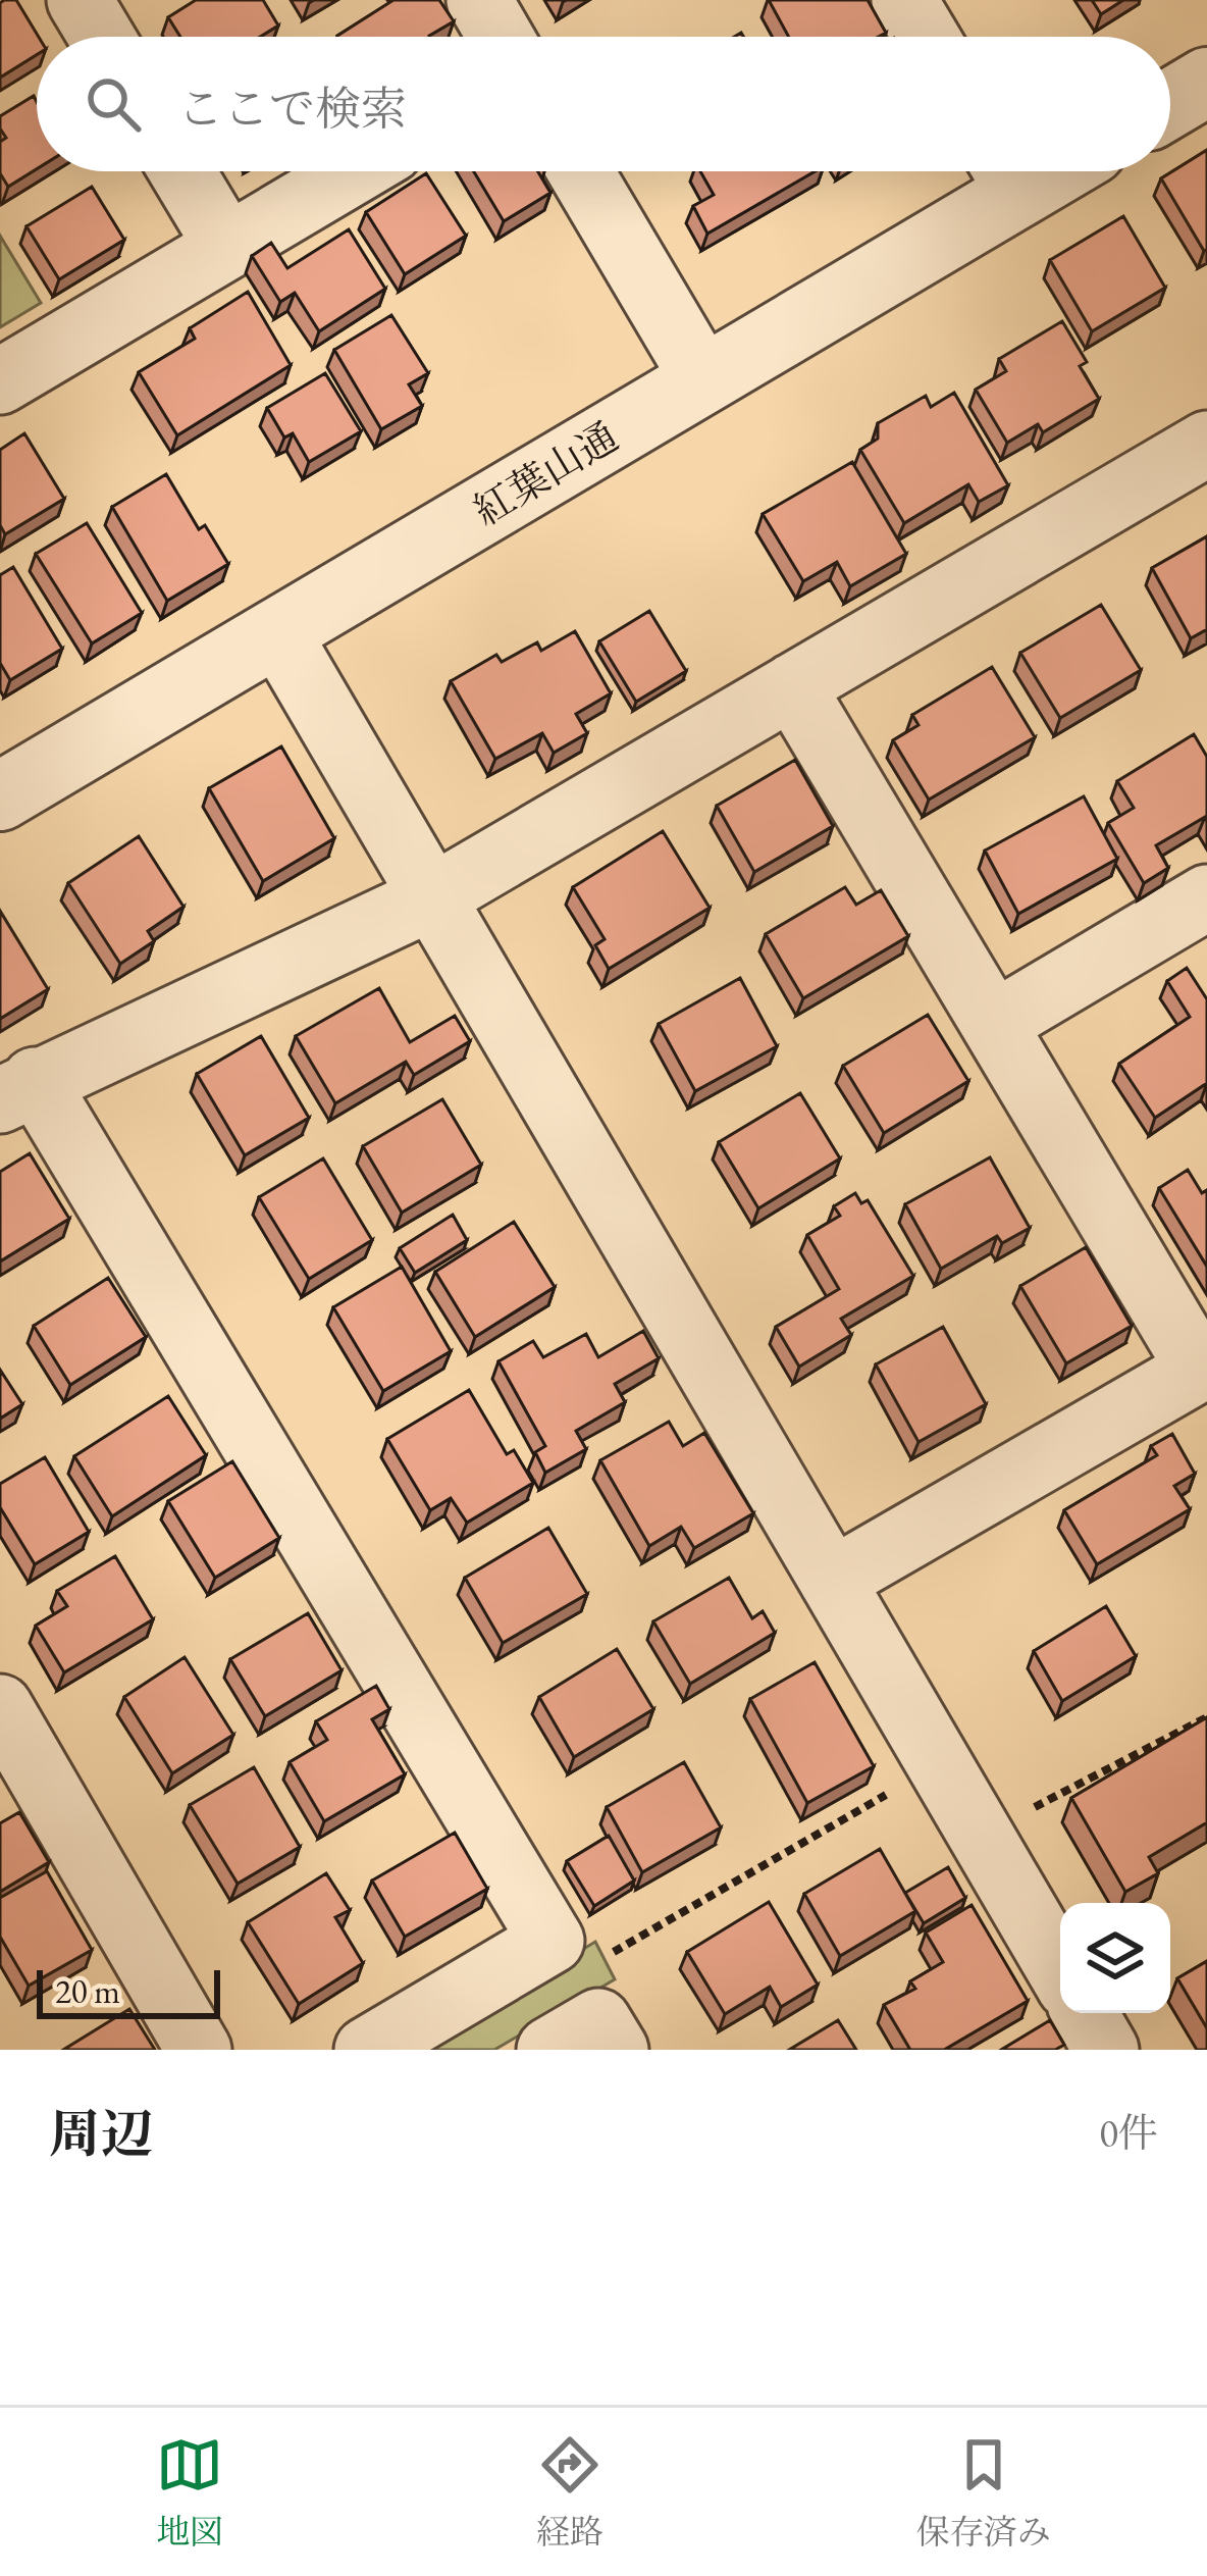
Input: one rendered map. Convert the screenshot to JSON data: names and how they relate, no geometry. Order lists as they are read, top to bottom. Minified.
{"streets":{"street":["紅葉山通"]},"scale_bar":"20 m","page":{"search":"ここで検索","scale":"20 m","heading":["周辺","0件"],"nav":["地図","経路","保存済み"]}}
